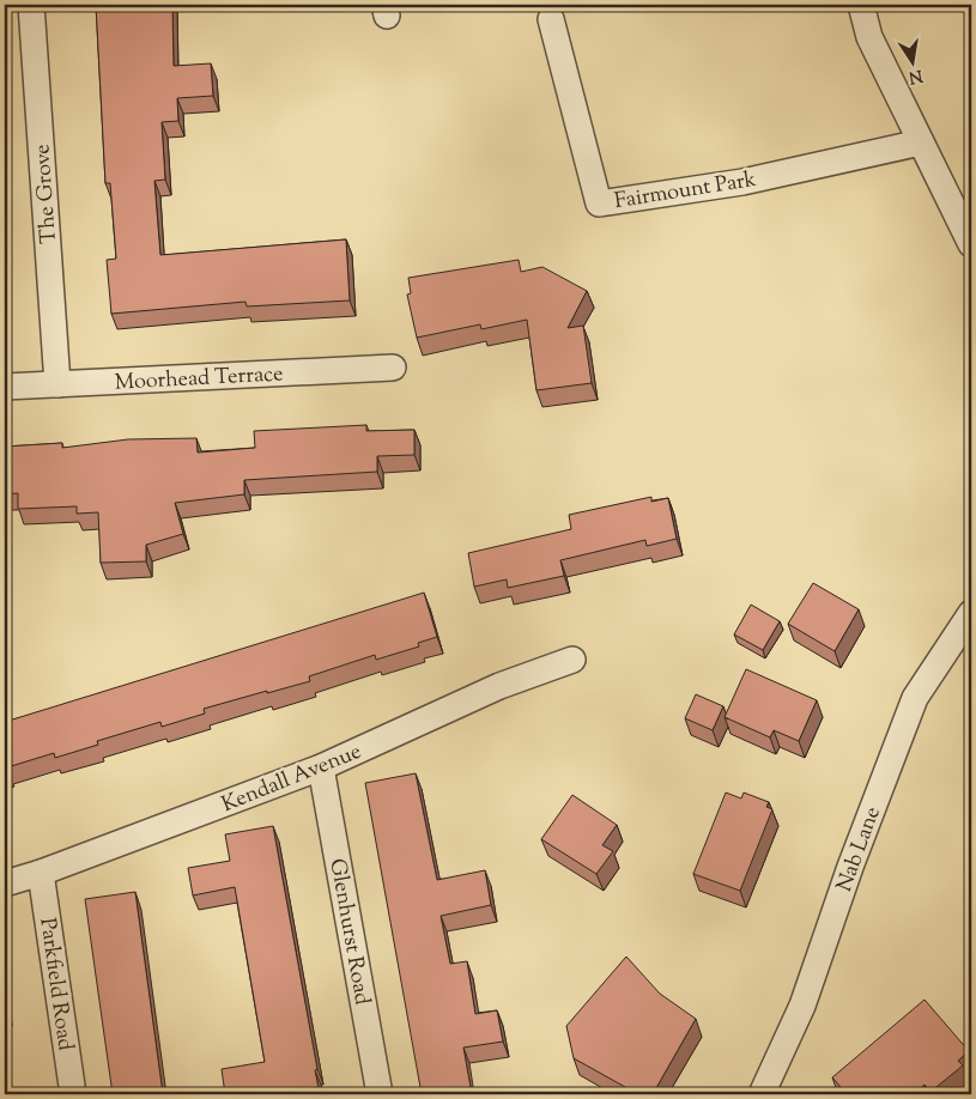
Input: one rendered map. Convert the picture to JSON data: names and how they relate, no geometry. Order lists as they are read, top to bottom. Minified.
{"streets":{"street":["Fairmount Park","The Grove","Moorhead Terrace","Kendall Avenue","Nab Lane","Glenhurst Road","Parkfield Road"]},"crossings":[["The Grove","Moorhead Terrace"],["Kendall Avenue","Glenhurst Road"],["Kendall Avenue","Parkfield Road"]],"north":"bottom"}
